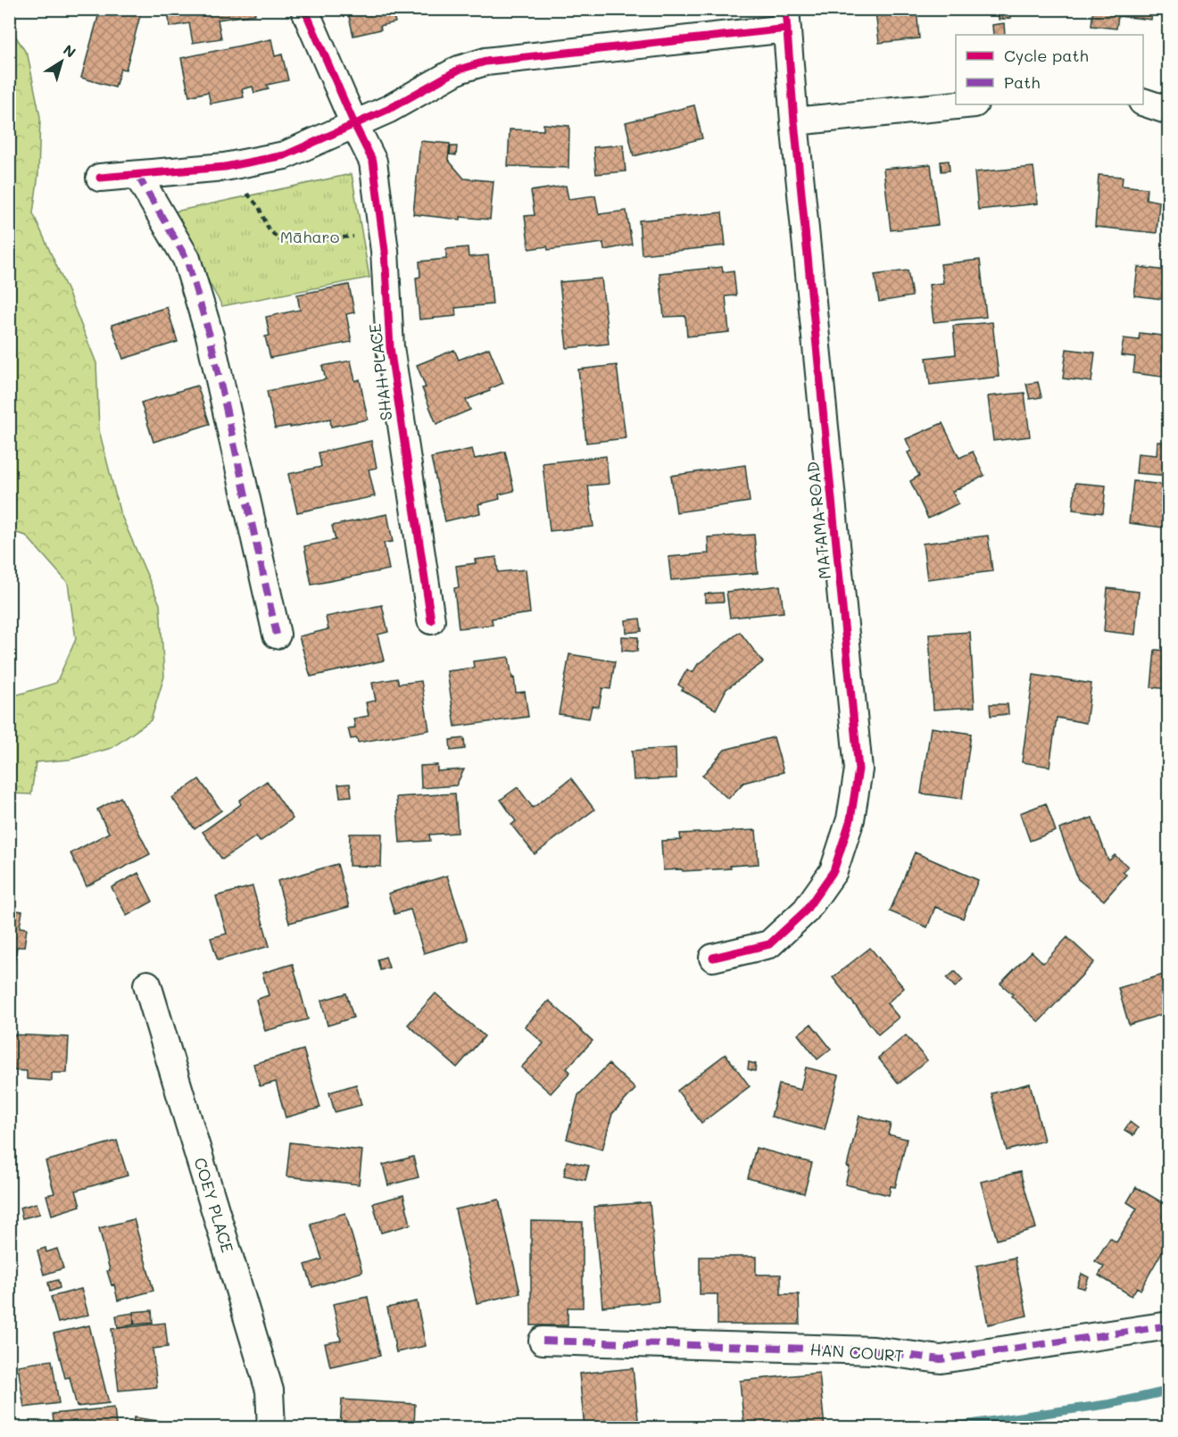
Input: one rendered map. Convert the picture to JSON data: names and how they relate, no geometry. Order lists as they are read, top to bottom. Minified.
{"streets":{"street":["SHAH PLACE","MATAMA ROAD","COEY PLACE","HAN COURT"]},"parks":["Māharo"],"legend":["Cycle path","Path"],"north":"top right"}
